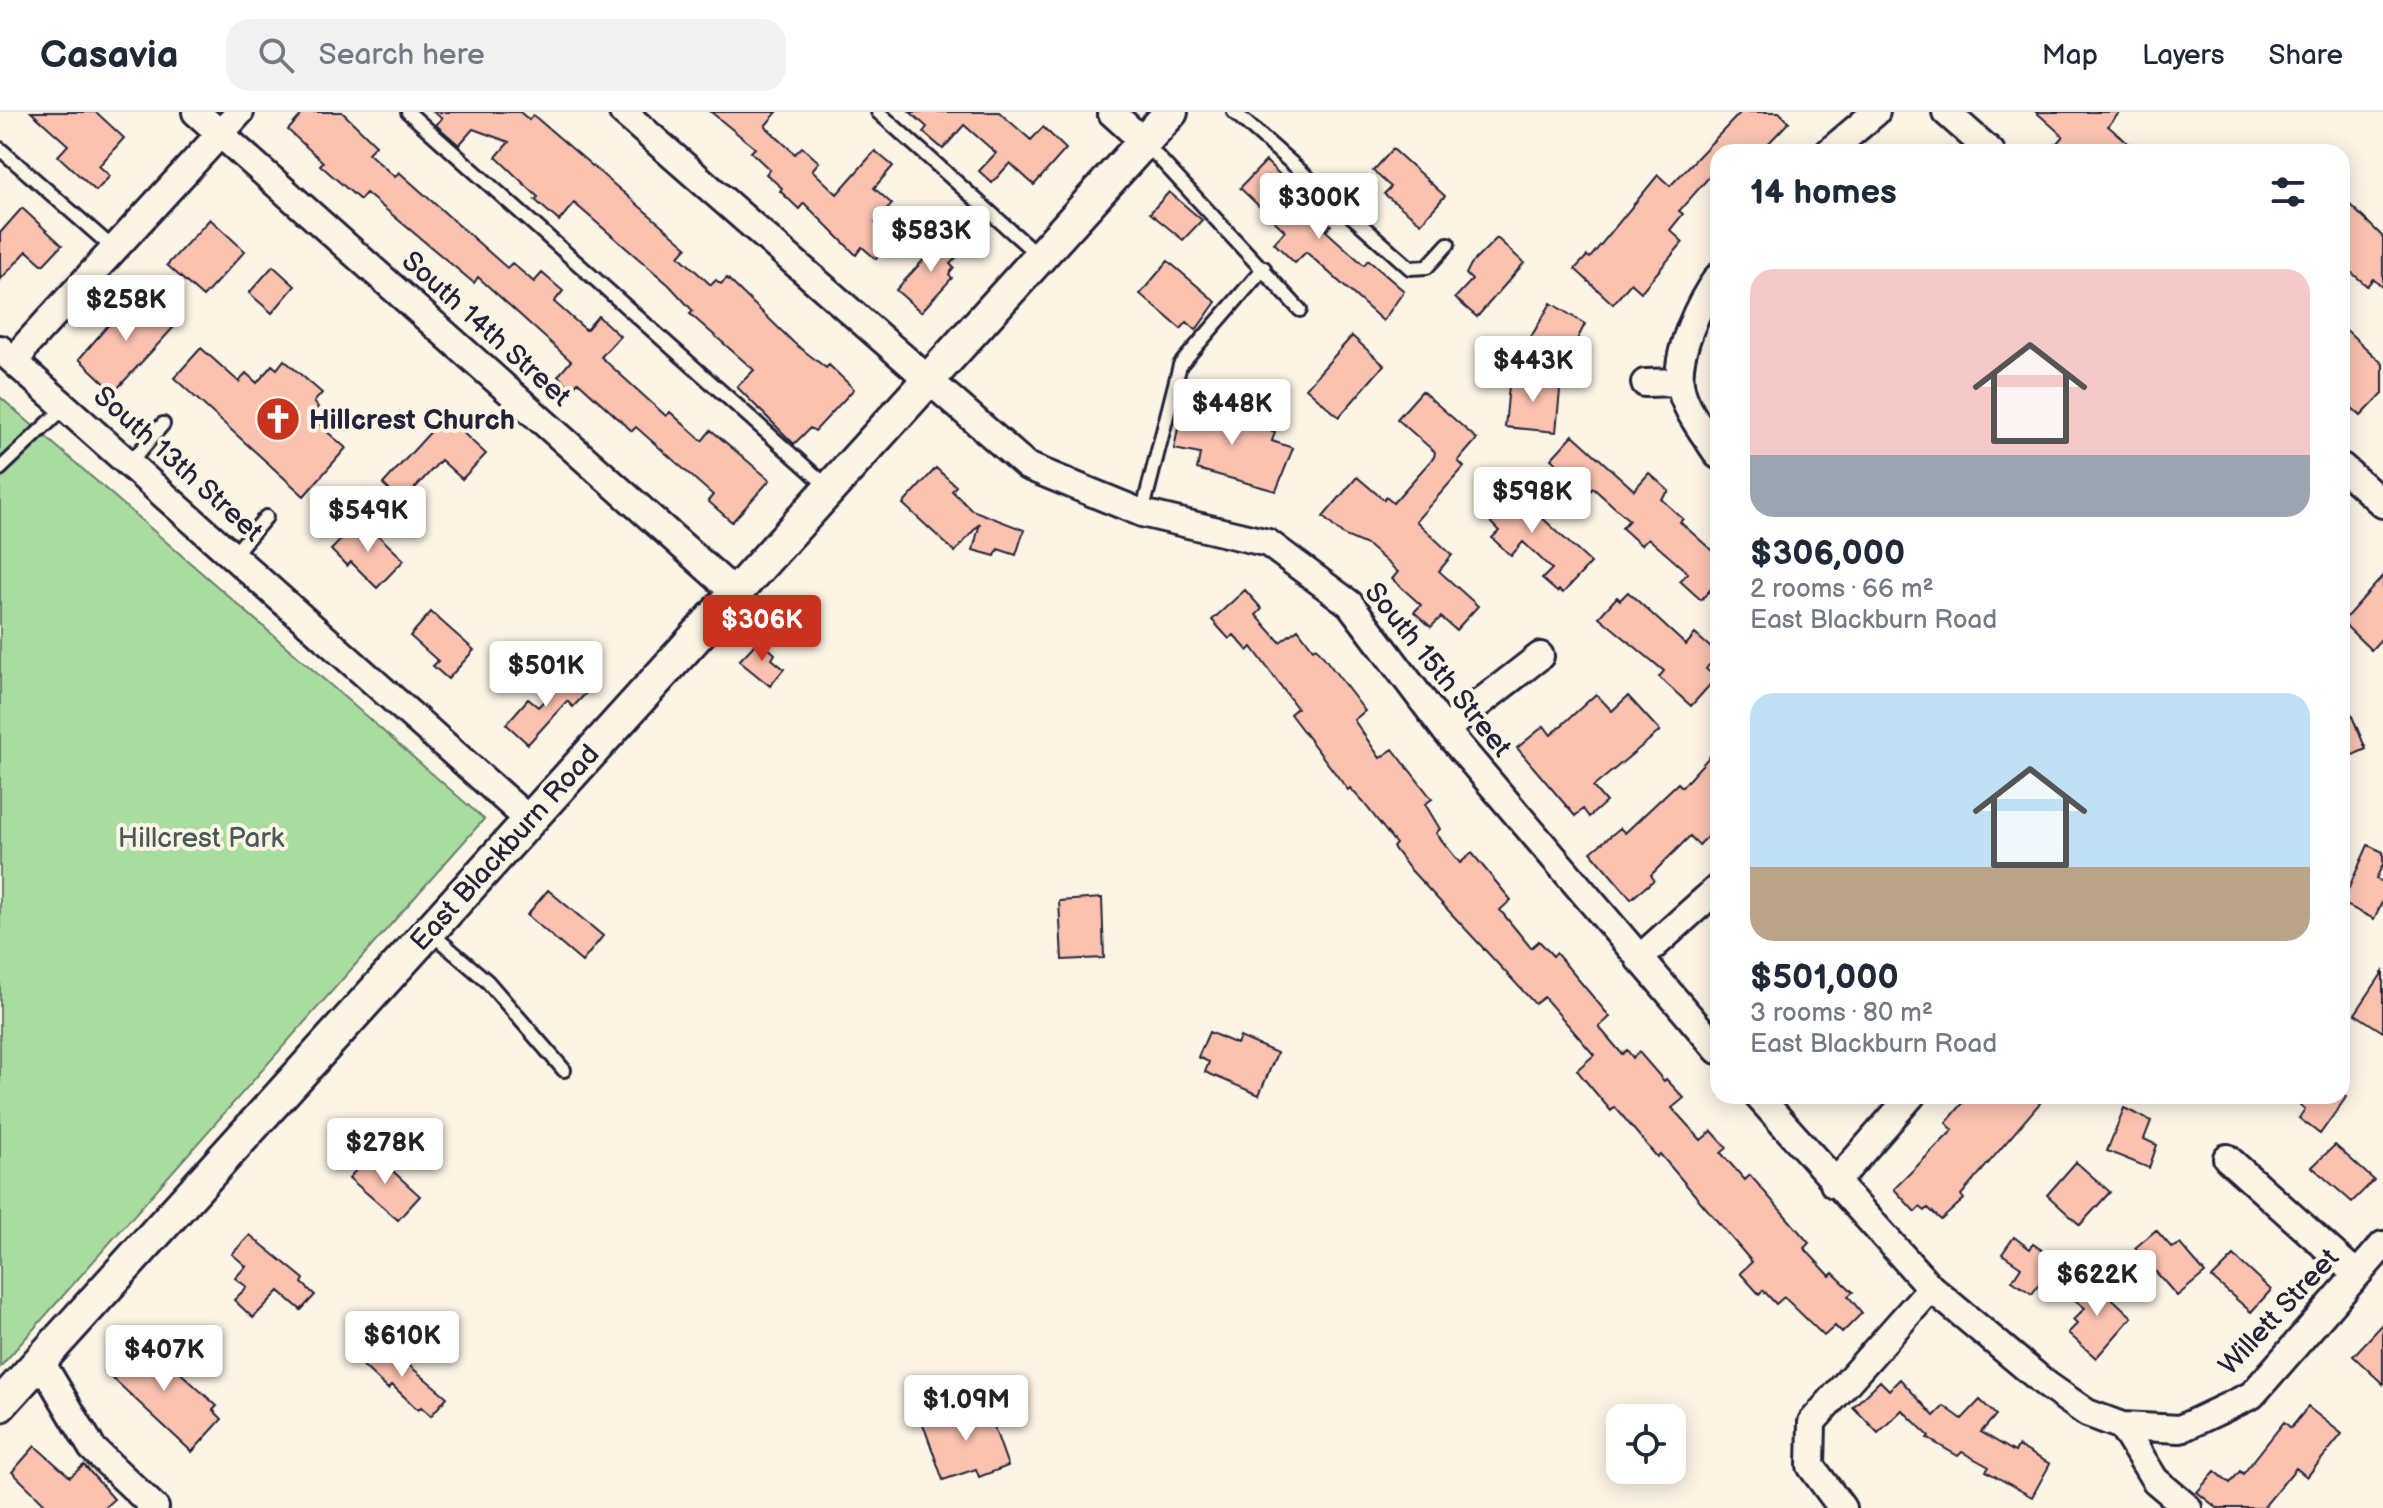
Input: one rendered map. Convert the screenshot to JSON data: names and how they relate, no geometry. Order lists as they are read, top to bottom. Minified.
{"streets":{"street":["South 14th Street","South 13th Street","South 15th Street","East Blackburn Road","Willett Street"]},"crossings":[["South 14th Street","East Blackburn Road"],["South 13th Street","East Blackburn Road"],["South 15th Street","East Blackburn Road"]],"parks":["Hillcrest Park"],"places":{"church":["Hillcrest Church"]},"page":{"header":"Casavia","search":"Search here","nav":["Map","Layers","Share"],"heading":"14 homes","price":["$300K","$583K","$258K","$443K","$448K","$598K","$549K","$306K","$501K","$278K","$622K","$610K","$407K","$1.09M"],"list":[{"name":"$306,000","note":"2 rooms · 66 m² · East Blackburn Road"},{"name":"$501,000","note":"3 rooms · 80 m² · East Blackburn Road"}]}}
